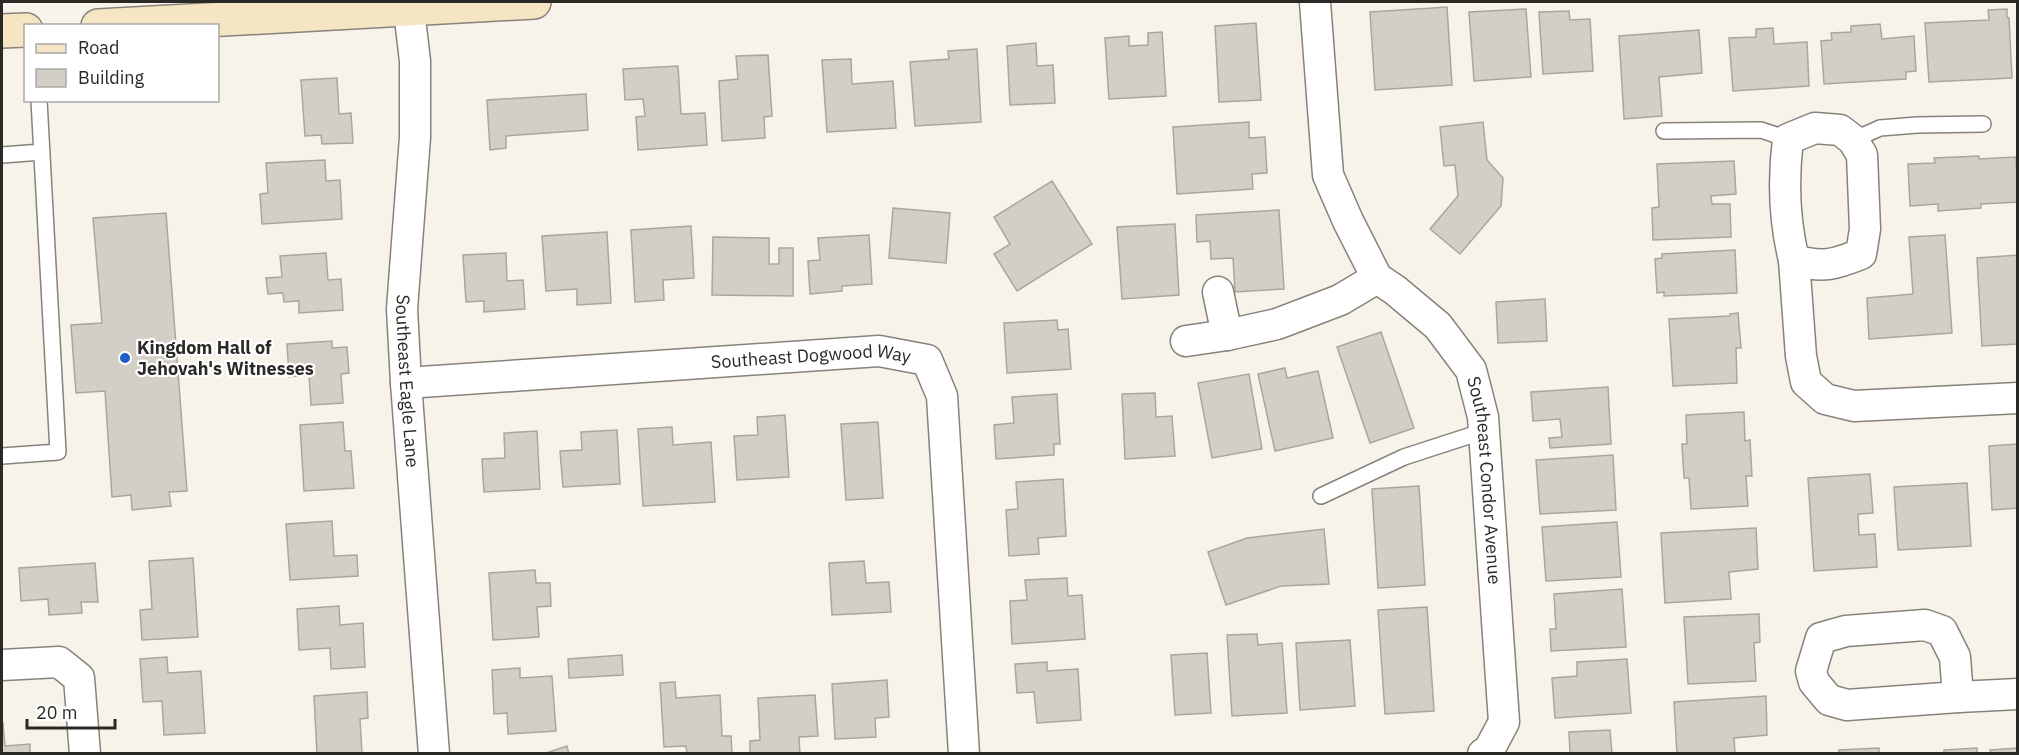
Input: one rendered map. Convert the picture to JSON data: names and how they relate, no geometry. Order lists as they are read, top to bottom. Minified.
{"streets":{"street":["Southeast Dogwood Way","Southeast Eagle Lane","Southeast Condor Avenue"]},"crossings":[["Southeast Dogwood Way","Southeast Eagle Lane"]],"places":["Kingdom Hall of Jehovah's Witnesses"],"legend":["Road","Building"],"scale_bar":"20 m"}
